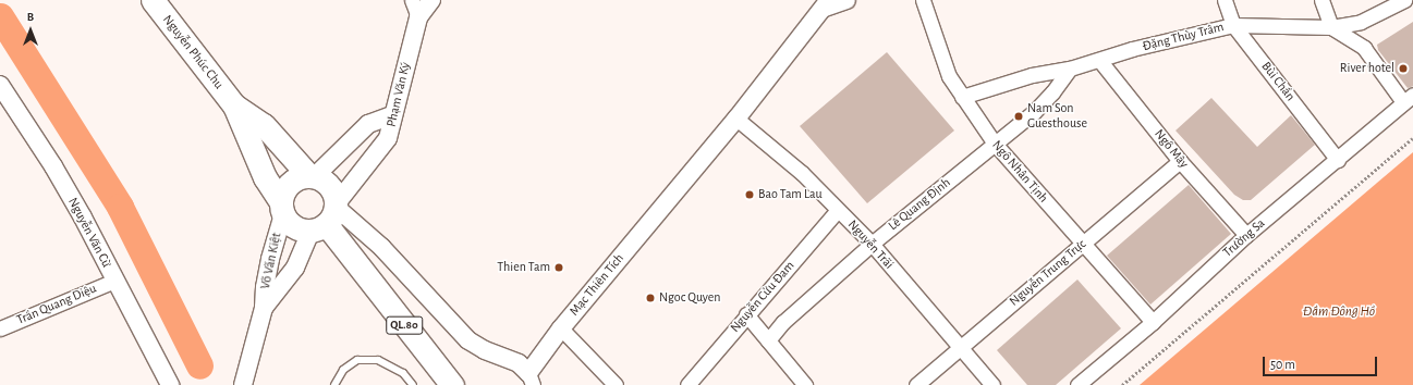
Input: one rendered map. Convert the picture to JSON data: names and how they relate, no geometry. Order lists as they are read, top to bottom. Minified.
{"streets":{"highway":["Nguyễn Phúc Chu","QL.80"],"street":["Đặng Thùy Trâm","Bùi Chấn","Phạm Văn Ký","Ngô Mây","Ngô Nhân Tịnh","Lê Quang Định","Nguyễn Văn Cừ","Trường Sa","Nguyễn Trãi","Võ Văn Kiệt","Nguyễn Trung Trực","Mạc Thiên Tích","Nguyễn Cửu Đam","Trần Quang Diệu"]},"crossings":[["Đặng Thùy Trâm","Bùi Chấn"],["Đặng Thùy Trâm","Ngô Mây"],["Đặng Thùy Trâm","Ngô Nhân Tịnh"],["Đặng Thùy Trâm","Lê Quang Định"],["Nguyễn Phúc Chu","Phạm Văn Ký"],["Nguyễn Phúc Chu","Võ Văn Kiệt"],["Nguyễn Phúc Chu","Mạc Thiên Tích"],["Nguyễn Phúc Chu","QL.80"],["Bùi Chấn","Trường Sa"],["Phạm Văn Ký","Võ Văn Kiệt"],["Phạm Văn Ký","Mạc Thiên Tích"],["Phạm Văn Ký","QL.80"],["Ngô Mây","Trường Sa"],["Ngô Mây","Nguyễn Trung Trực"],["Ngô Nhân Tịnh","Lê Quang Định"],["Ngô Nhân Tịnh","Trường Sa"],["Ngô Nhân Tịnh","Nguyễn Trung Trực"],["Lê Quang Định","Nguyễn Trãi"],["Nguyễn Văn Cừ","Trần Quang Diệu"],["Nguyễn Trãi","Nguyễn Trung Trực"],["Nguyễn Trãi","Mạc Thiên Tích"],["Nguyễn Trãi","Nguyễn Cửu Đam"],["Võ Văn Kiệt","Mạc Thiên Tích"],["Võ Văn Kiệt","QL.80"],["Mạc Thiên Tích","QL.80"]],"water":["Đầm Đông Hồ"],"places":["River hotel","Nam Son Guesthouse","Bao Tam Lau","Thien Tam","Ngoc Quyen"],"scale_bar":"50 m","north":"top"}
